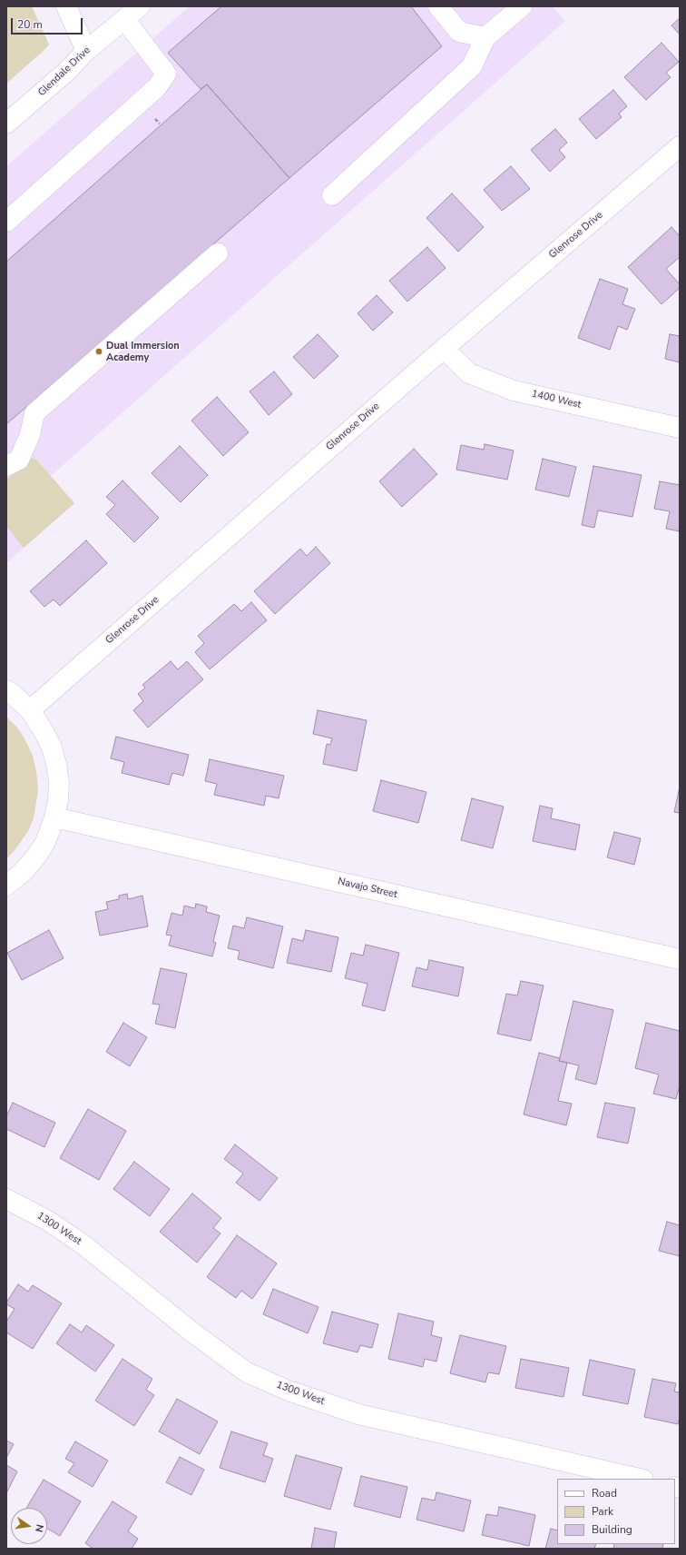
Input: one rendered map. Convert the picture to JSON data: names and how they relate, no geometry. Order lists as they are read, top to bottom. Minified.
{"streets":{"street":["Glendale Drive","Glenrose Drive","1400 West","Navajo Street","1300 West"]},"crossings":[["Glenrose Drive","1400 West"]],"places":["Dual Immersion Academy"],"legend":["Road","Park","Building"],"scale_bar":"20 m","north":"right"}
